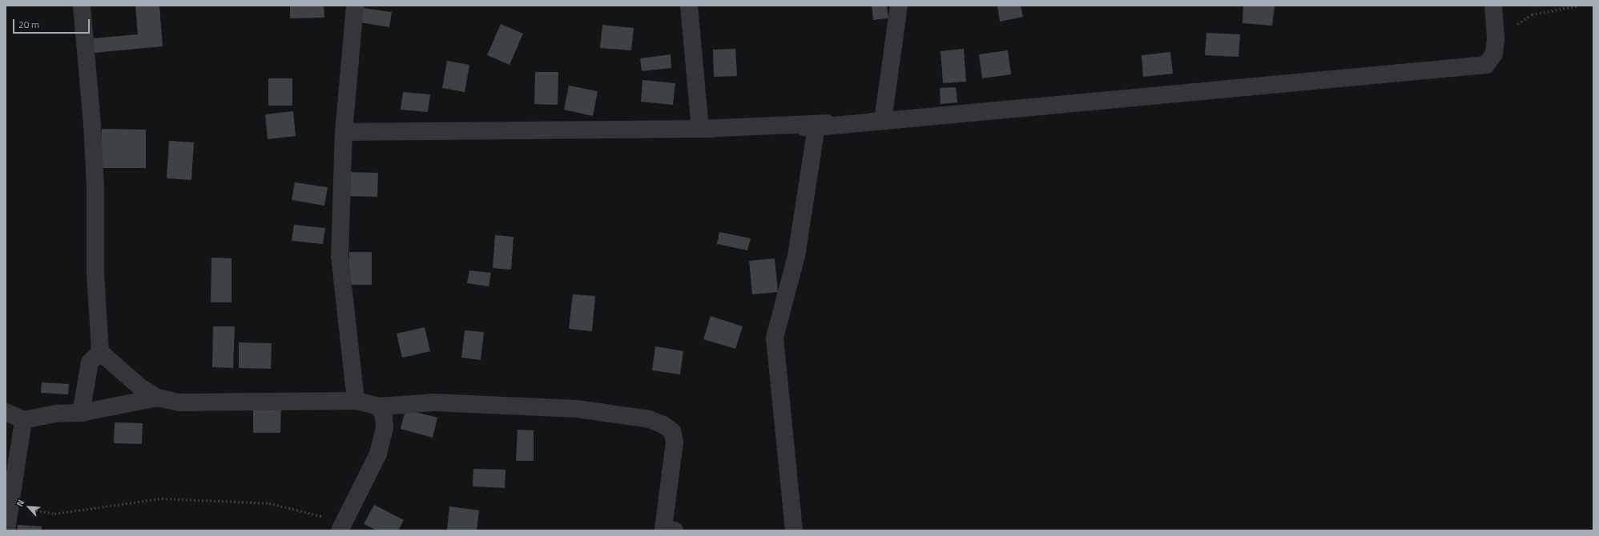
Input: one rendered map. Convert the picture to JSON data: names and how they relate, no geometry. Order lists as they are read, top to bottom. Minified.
{"scale_bar":"20 m","north":"top left"}
